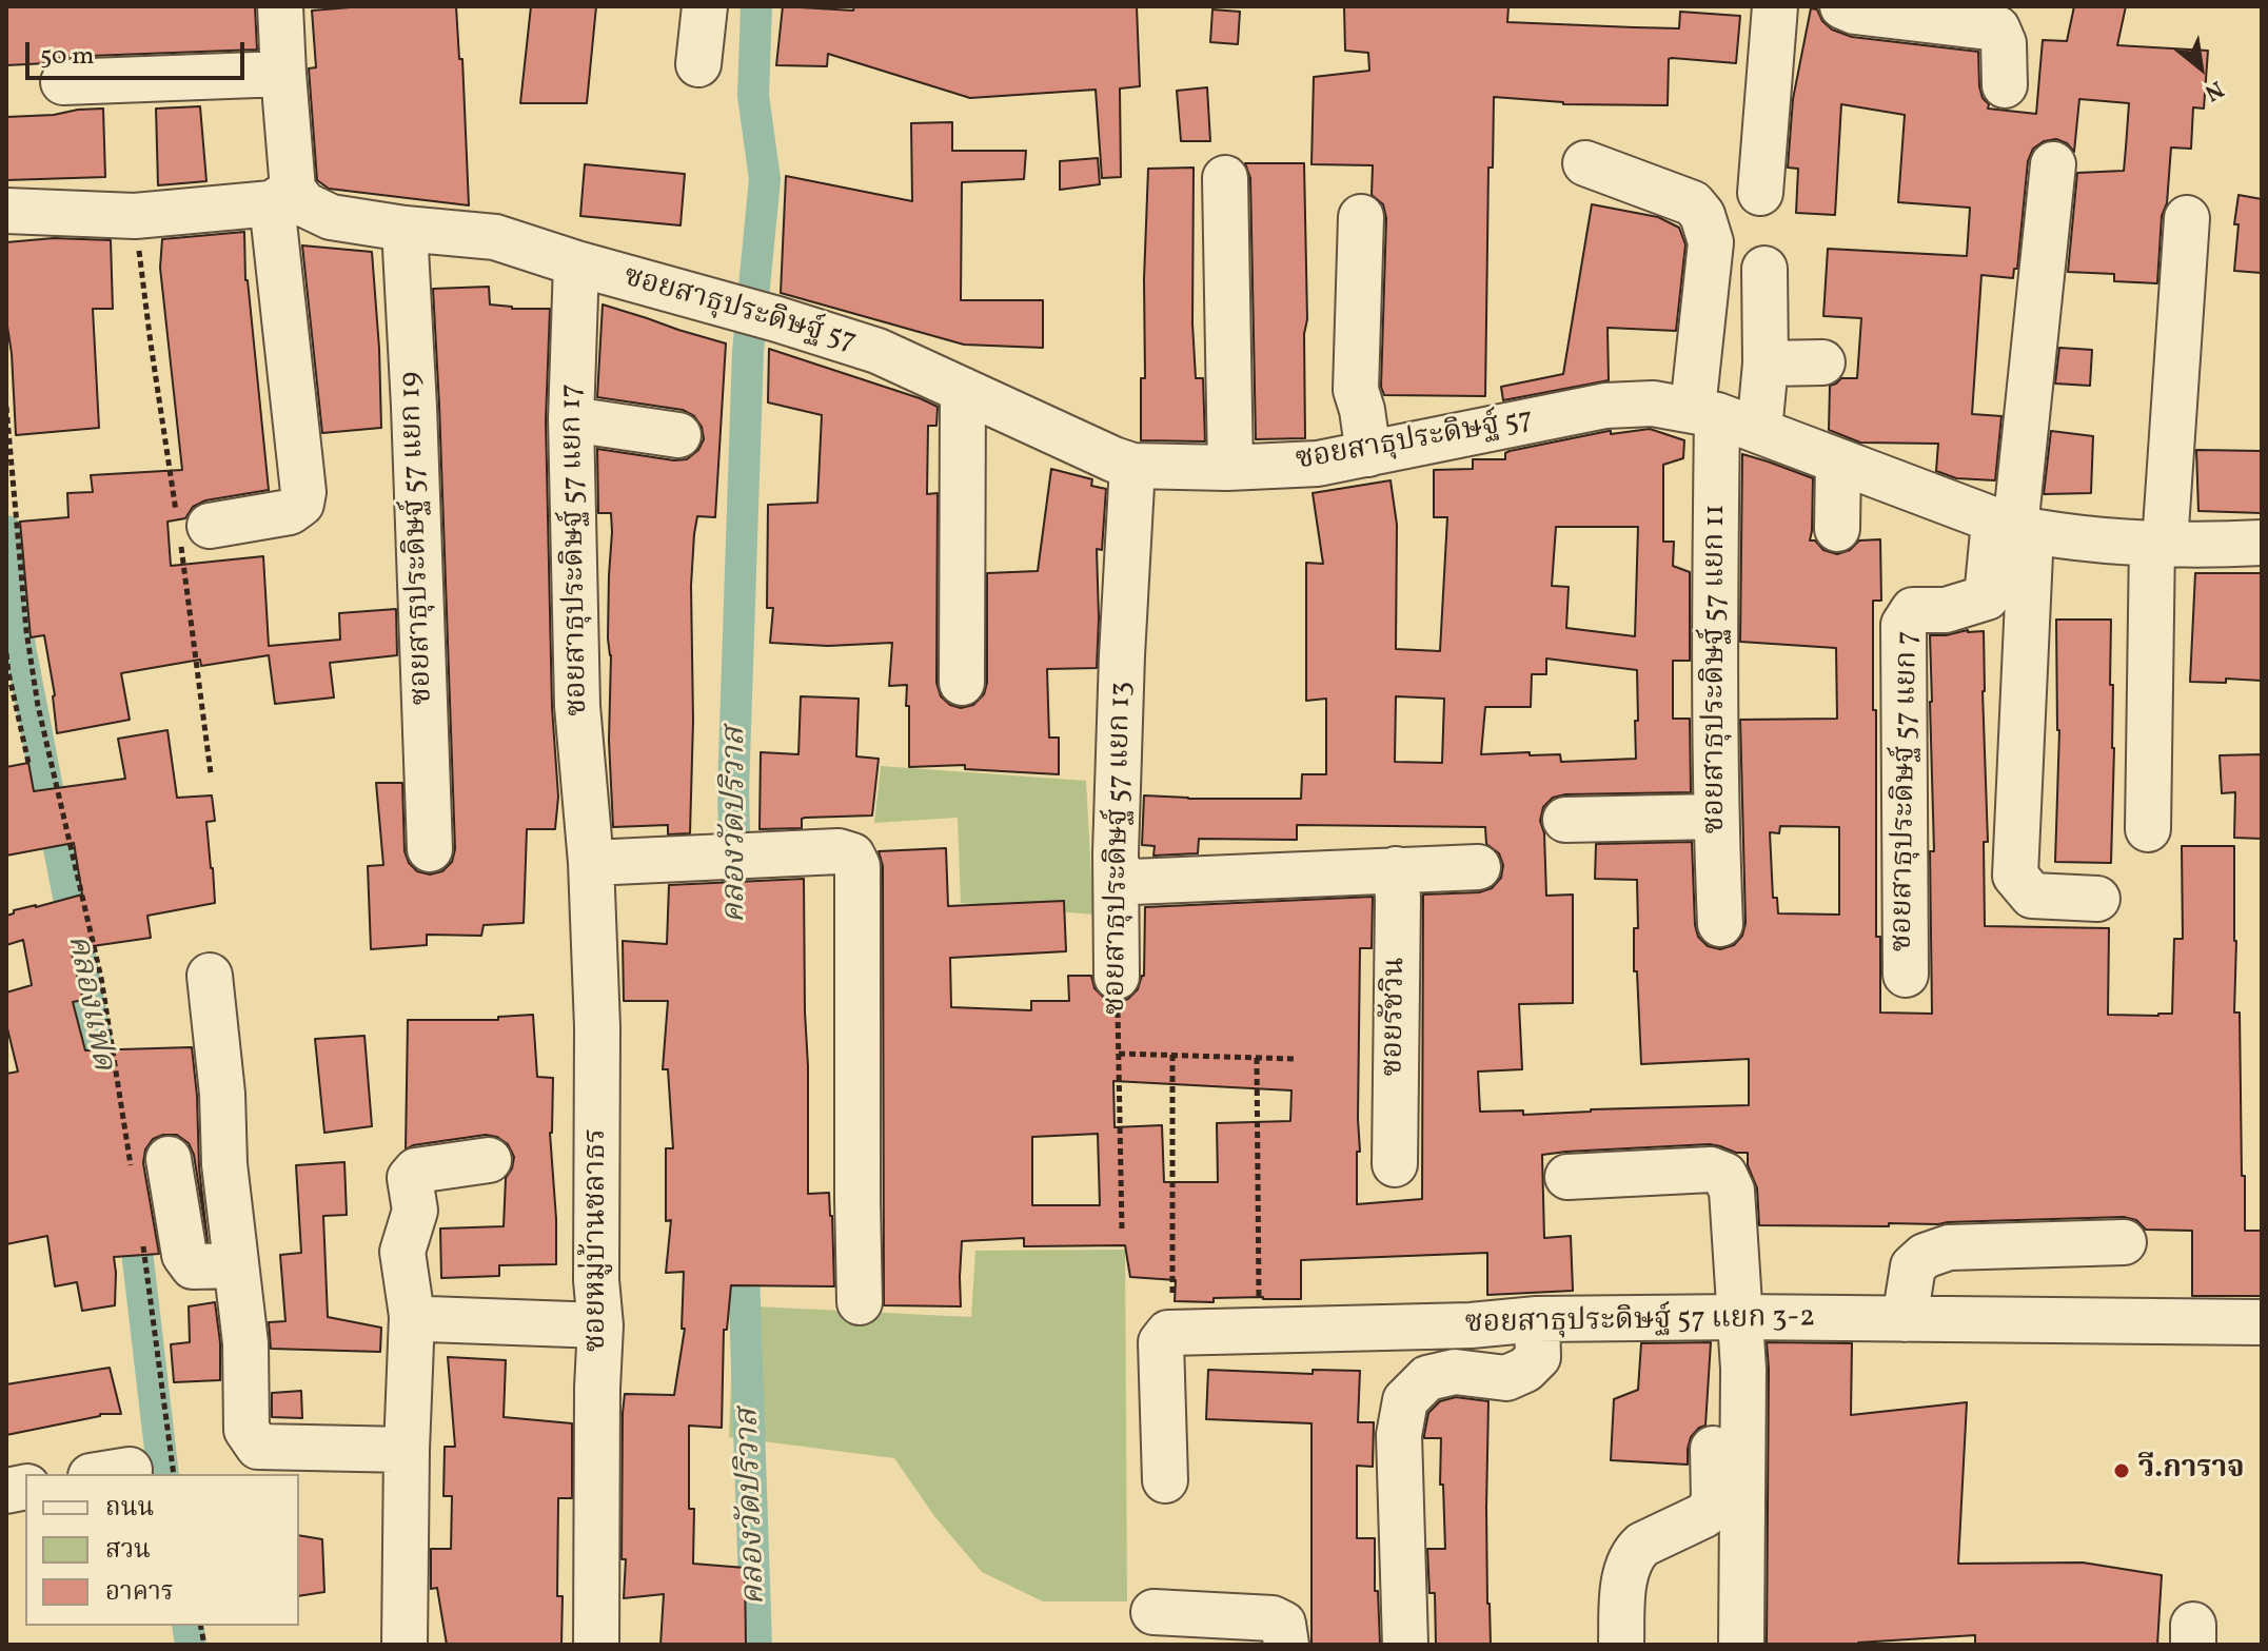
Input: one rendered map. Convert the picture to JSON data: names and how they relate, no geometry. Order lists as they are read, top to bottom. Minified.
{"streets":{"street":["ซอยสาธุประดิษฐ์ 57","ซอยสาธุประดิษฐ์ 57 แยก 19","ซอยสาธุประดิษฐ์ 57 แยก 17","ซอยสาธุประดิษฐ์ 57 แยก 11","ซอยสาธุประดิษฐ์ 57 แยก 7","ซอยสาธุประดิษฐ์ 57 แยก 13","ซอยรัชวิน","ซอยหมู่บ้านชลาธร","ซอยสาธุประดิษฐ์ 57 แยก 3-2"]},"crossings":[["ซอยสาธุประดิษฐ์ 57","ซอยสาธุประดิษฐ์ 57 แยก 19"],["ซอยสาธุประดิษฐ์ 57","ซอยสาธุประดิษฐ์ 57 แยก 17"],["ซอยสาธุประดิษฐ์ 57","ซอยสาธุประดิษฐ์ 57 แยก 11"],["ซอยสาธุประดิษฐ์ 57","ซอยสาธุประดิษฐ์ 57 แยก 7"],["ซอยสาธุประดิษฐ์ 57","ซอยสาธุประดิษฐ์ 57 แยก 13"],["ซอยสาธุประดิษฐ์ 57 แยก 17","ซอยหมู่บ้านชลาธร"]],"water":["คลองวัดปริวาส","คลองแฟด"],"places":["วี.การาจ"],"legend":["ถนน","สวน","อาคาร"],"scale_bar":"50 m","north":"bottom right"}
